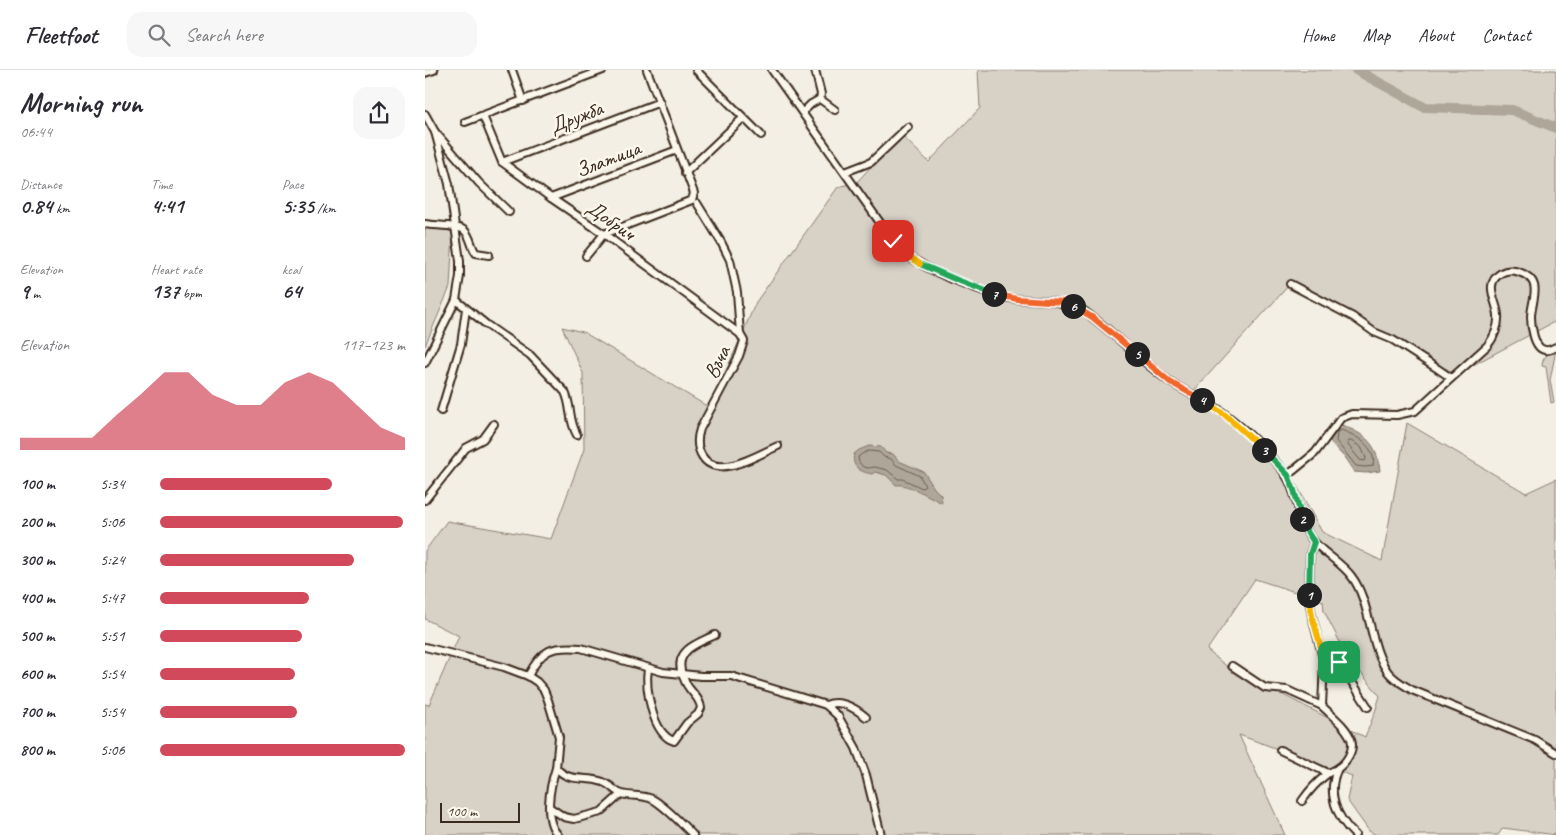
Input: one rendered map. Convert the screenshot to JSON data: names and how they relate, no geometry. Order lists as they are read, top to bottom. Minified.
{"streets":{"street":["Дружба","Златица","Добрич","Въча"]},"crossings":[["Дружба","Добрич"],["Дружба","Въча"],["Златица","Добрич"],["Златица","Въча"],["Добрич","Въча"]],"scale_bar":"100 m","page":{"header":"Fleetfoot","search":"Search here","nav":["Home","Map","About","Contact"],"heading":["Morning run","06:44"],"stats":[["Distance","0.84 km"],["Time","4:41"],["Pace","5:35 /km"],["Elevation","9 m"],["Heart rate","137 bpm"],["kcal","64"]],"pins":["7","6","5","4","3","2","1"],"chart":["Elevation","117–123 m"],"list":[{"name":"100 m","note":"5:34"},{"name":"200 m","note":"5:06"},{"name":"300 m","note":"5:24"},{"name":"400 m","note":"5:47"},{"name":"500 m","note":"5:51"},{"name":"600 m","note":"5:54"},{"name":"700 m","note":"5:54"},{"name":"800 m","note":"5:06"}],"scale":"100 m"}}
